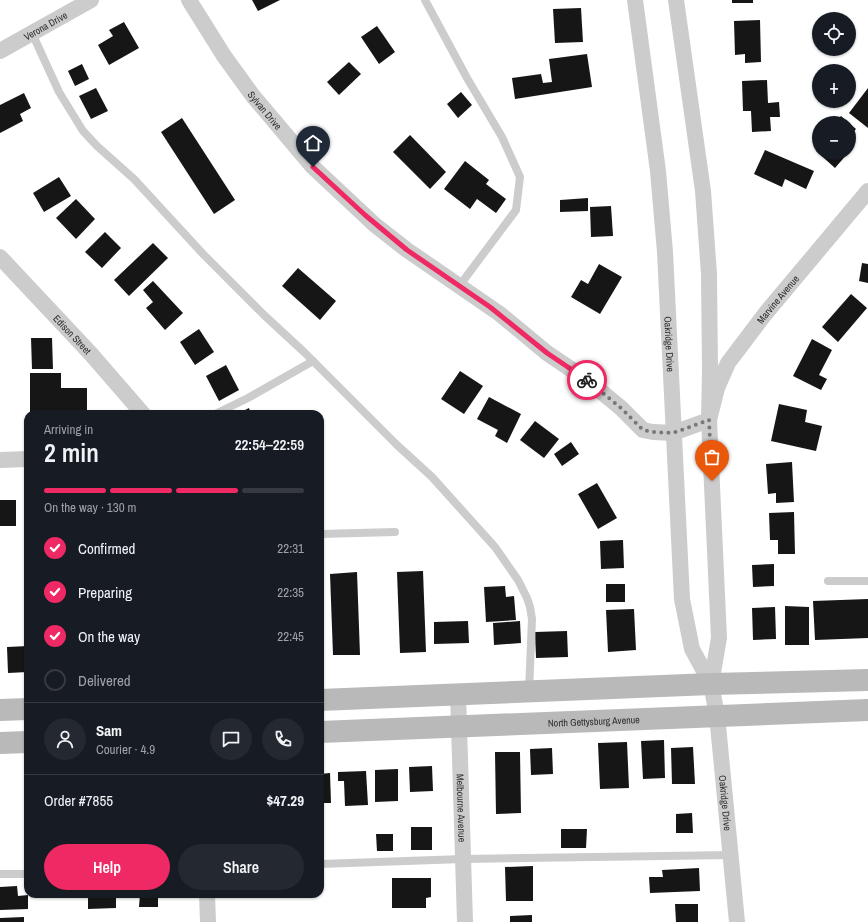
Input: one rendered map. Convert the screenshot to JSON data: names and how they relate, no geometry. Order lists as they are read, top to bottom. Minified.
{"streets":{"main road":["North Gettysburg Avenue"],"street":["Verona Drive","Sylvan Drive","Marvine Avenue","Edison Street","Oakridge Drive","Melbourne Avenue"]},"crossings":[["Sylvan Drive","Marvine Avenue"],["Sylvan Drive","Oakridge Drive"],["Marvine Avenue","Oakridge Drive"],["Oakridge Drive","North Gettysburg Avenue"],["North Gettysburg Avenue","Melbourne Avenue"]],"page":{"map_buttons":["+","−"],"heading":["2 min","Arriving in","22:54–22:59"],"panel":["Sam","Courier · 4.9","Order #7855","$47.29"],"bar":"On the way · 130 m","list":[["Confirmed","22:31"],["Preparing","22:35"],["On the way","22:45"],"Delivered"],"buttons":["Help","Share"]}}
